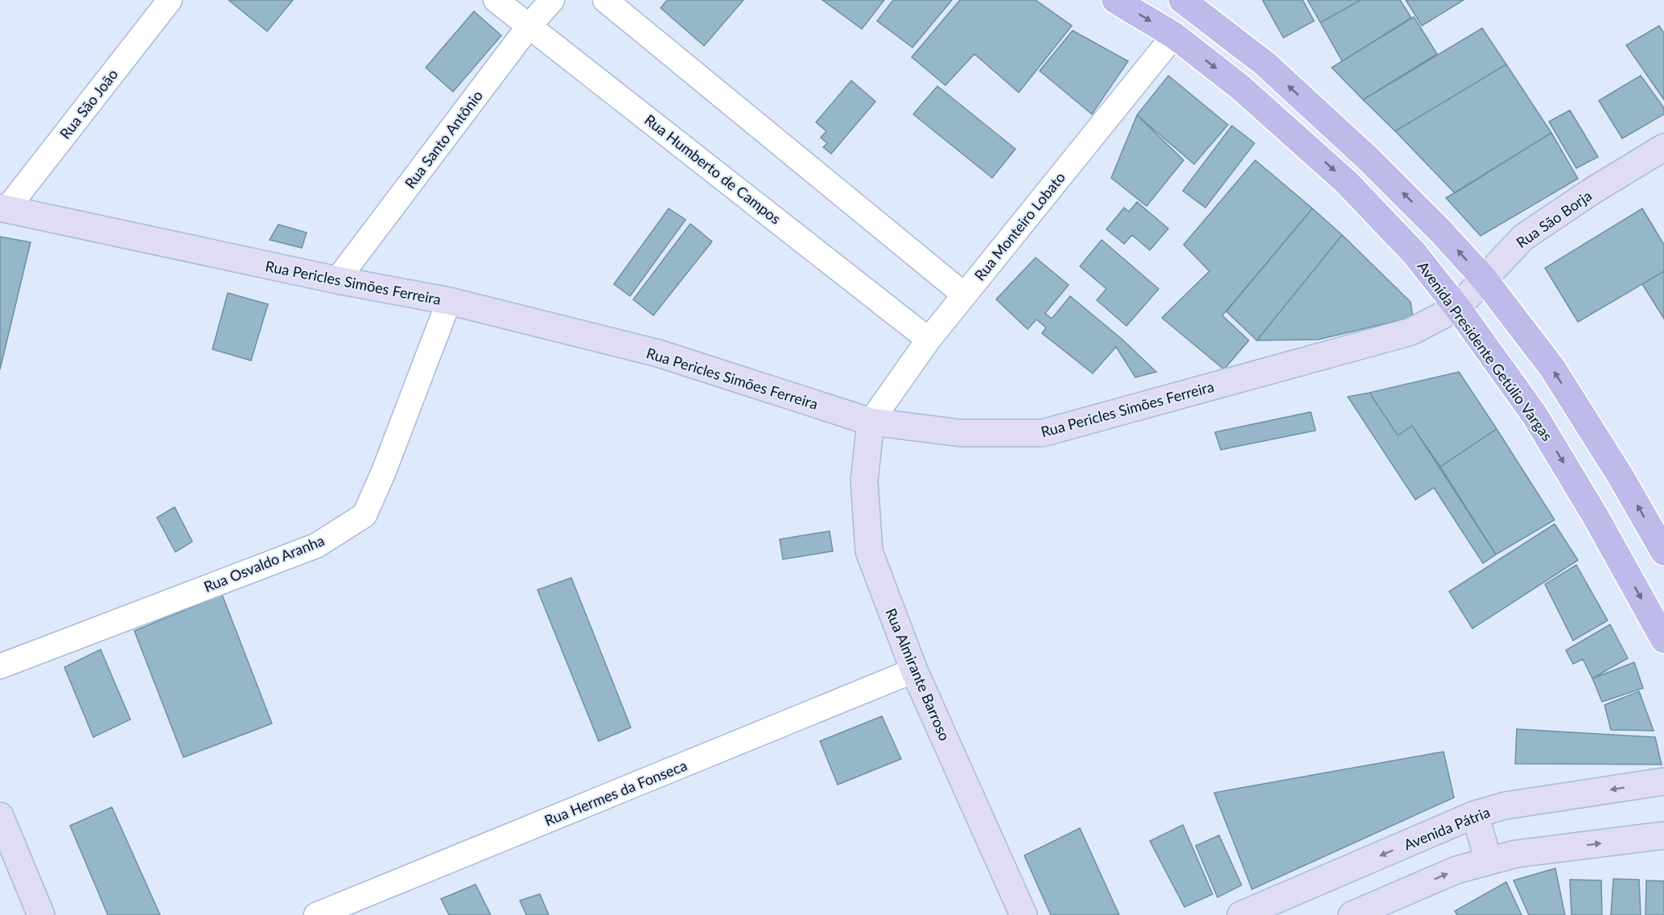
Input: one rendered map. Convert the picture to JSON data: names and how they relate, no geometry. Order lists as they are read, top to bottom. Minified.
{"streets":{"main road":["Avenida Presidente Getúlio Vargas"],"street":["Rua São João","Rua Santo Antônio","Rua Humberto de Campos","Rua São Borja","Rua Monteiro Lobato","Rua Pericles Simões Ferreira","Rua Osvaldo Aranha","Rua Almirante Barroso","Rua Hermes da Fonseca","Avenida Pátria"]},"crossings":[["Rua São João","Rua Pericles Simões Ferreira"],["Rua Santo Antônio","Rua Humberto de Campos"],["Rua Santo Antônio","Rua Pericles Simões Ferreira"],["Rua Humberto de Campos","Rua Monteiro Lobato"],["Rua São Borja","Rua Pericles Simões Ferreira"],["Rua São Borja","Avenida Presidente Getúlio Vargas"],["Rua Monteiro Lobato","Rua Pericles Simões Ferreira"],["Rua Monteiro Lobato","Avenida Presidente Getúlio Vargas"],["Rua Monteiro Lobato","Rua Almirante Barroso"],["Rua Pericles Simões Ferreira","Avenida Presidente Getúlio Vargas"],["Rua Pericles Simões Ferreira","Rua Osvaldo Aranha"],["Rua Pericles Simões Ferreira","Rua Almirante Barroso"],["Rua Almirante Barroso","Rua Hermes da Fonseca"]]}
